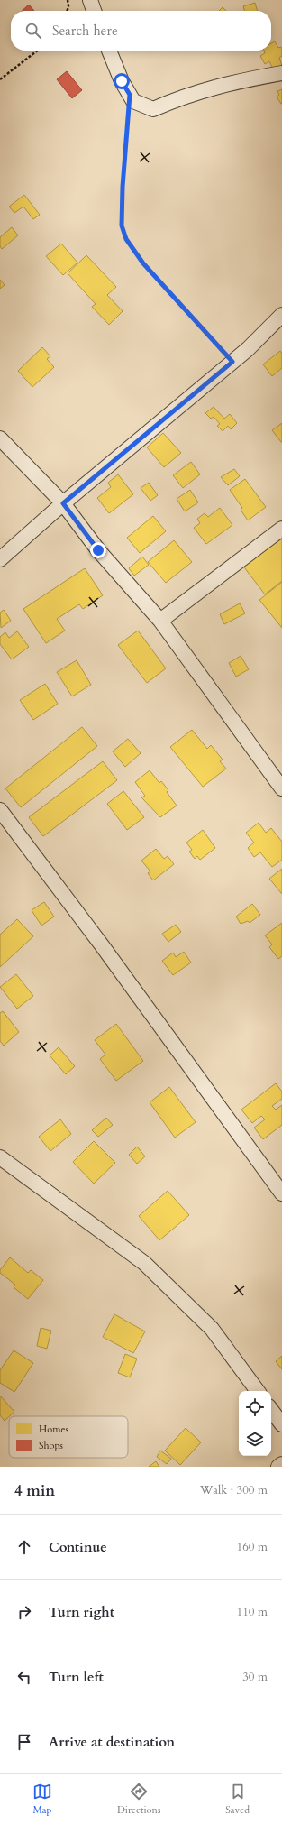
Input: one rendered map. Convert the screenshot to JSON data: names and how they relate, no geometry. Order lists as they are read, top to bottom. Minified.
{"legend":["Homes","Shops"],"page":{"search":"Search here","heading":["4 min","Walk · 300 m"],"list":[["Continue","160 m"],["Turn right","110 m"],["Turn left","30 m"],"Arrive at destination"],"nav":["Map","Directions","Saved"]}}
